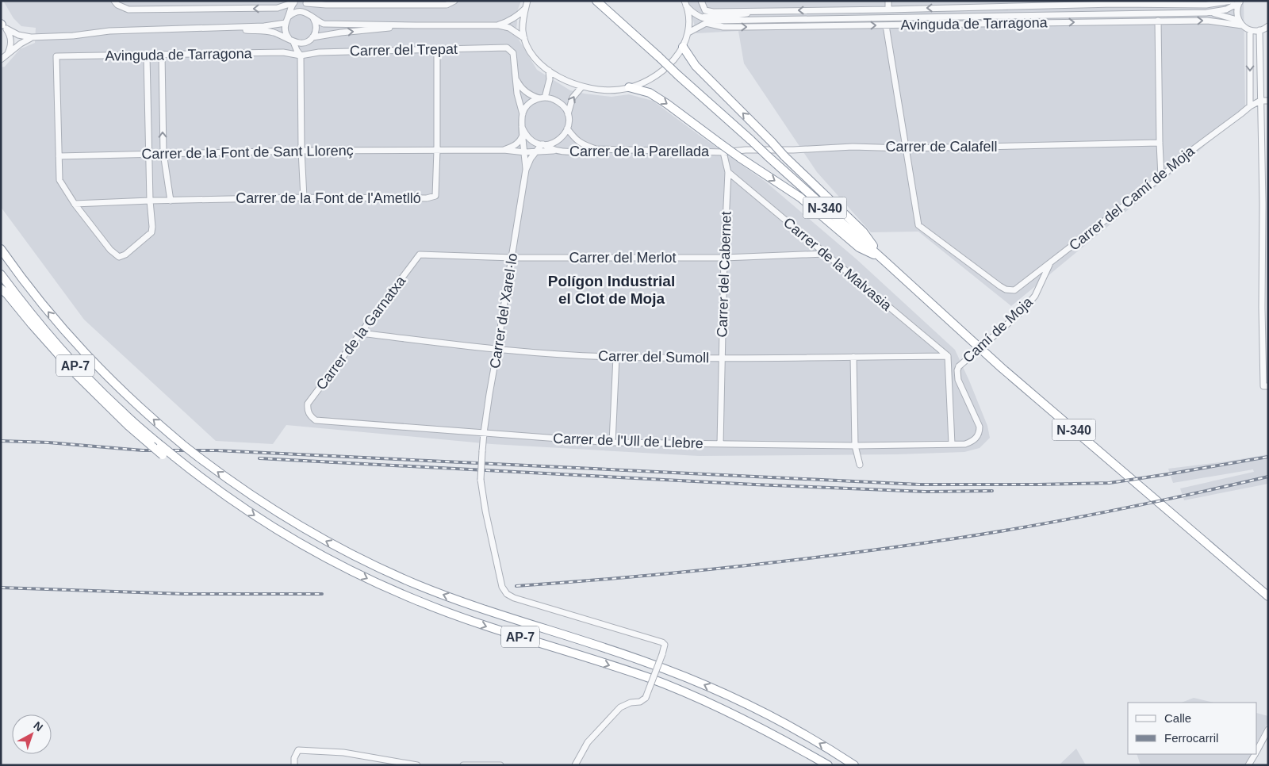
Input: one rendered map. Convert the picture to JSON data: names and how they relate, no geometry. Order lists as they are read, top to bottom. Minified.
{"streets":{"highway":["N-340","AP-7"],"street":["Avinguda de Tarragona","Carrer del Trepat","Carrer de Calafell","Carrer de la Parellada","Carrer de la Font de Sant Llorenç","Carrer de la Font de l'Ametlló","Carrer del Camí de Moja","Carrer del Merlot","Carrer de la Malvasia","Carrer del Cabernet","Carrer del Xarel·lo","Camí de Moja","Carrer de la Garnatxa","Carrer del Sumoll","Carrer de l'Ull de Llebre"]},"crossings":[["Avinguda de Tarragona","Carrer del Trepat"],["Avinguda de Tarragona","Carrer de la Font de Sant Llorenç"],["Carrer del Trepat","Carrer de la Font de l'Ametlló"],["Carrer de Calafell","Carrer de la Parellada"],["Carrer de Calafell","Carrer del Camí de Moja"],["Carrer de Calafell","Carrer del Cabernet"],["Carrer de la Parellada","Carrer de la Font de Sant Llorenç"],["Carrer de la Parellada","Carrer de la Font de l'Ametlló"],["Carrer de la Parellada","Carrer del Cabernet"],["Carrer de la Font de Sant Llorenç","Carrer de la Font de l'Ametlló"],["Carrer del Camí de Moja","Camí de Moja"],["Carrer del Merlot","Carrer de la Malvasia"],["Carrer del Merlot","Carrer del Cabernet"],["Carrer del Merlot","Carrer del Xarel·lo"],["Carrer del Merlot","Carrer de la Garnatxa"],["Carrer de la Malvasia","Carrer del Cabernet"],["Carrer de la Malvasia","Carrer del Sumoll"],["Carrer del Cabernet","Carrer del Sumoll"],["Carrer del Cabernet","Carrer de l'Ull de Llebre"],["Carrer del Xarel·lo","Carrer del Sumoll"],["Carrer del Xarel·lo","Carrer de l'Ull de Llebre"],["Camí de Moja","Carrer de l'Ull de Llebre"],["Carrer de la Garnatxa","Carrer del Sumoll"],["Carrer de la Garnatxa","Carrer de l'Ull de Llebre"]],"districts":["Polígon Industrial el Clot de Moja"],"legend":["Calle","Ferrocarril"],"north":"top right"}
